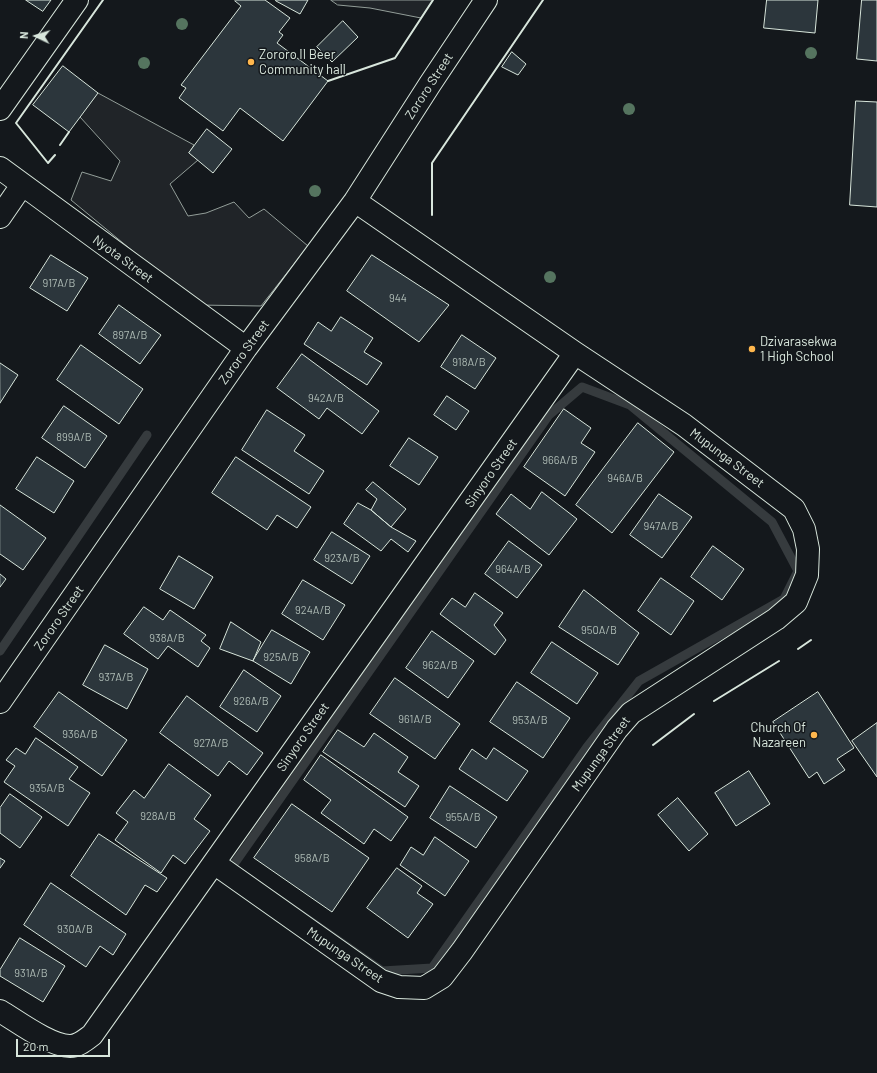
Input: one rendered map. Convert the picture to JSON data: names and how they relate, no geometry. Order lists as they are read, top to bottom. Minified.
{"streets":{"street":["Zororo Street","Nyota Street","Mupunga Street","Sinyoro Street"]},"crossings":[["Zororo Street","Nyota Street"],["Zororo Street","Mupunga Street"],["Mupunga Street","Sinyoro Street"]],"places":["Zororo II Beer Community hall","Dzivarasekwa 1 High School","Church Of Nazareen"],"house_numbers":["917A/B","944","897A/B","918A/B","942A/B","899A/B","966A/B","946A/B","947A/B","923A/B","964A/B","924A/B","950A/B","938A/B","925A/B","962A/B","937A/B","926A/B","961A/B","953A/B","936A/B","927A/B","935A/B","928A/B","955A/B","958A/B","930A/B","931A/B"],"scale_bar":"20 m","north":"left"}
